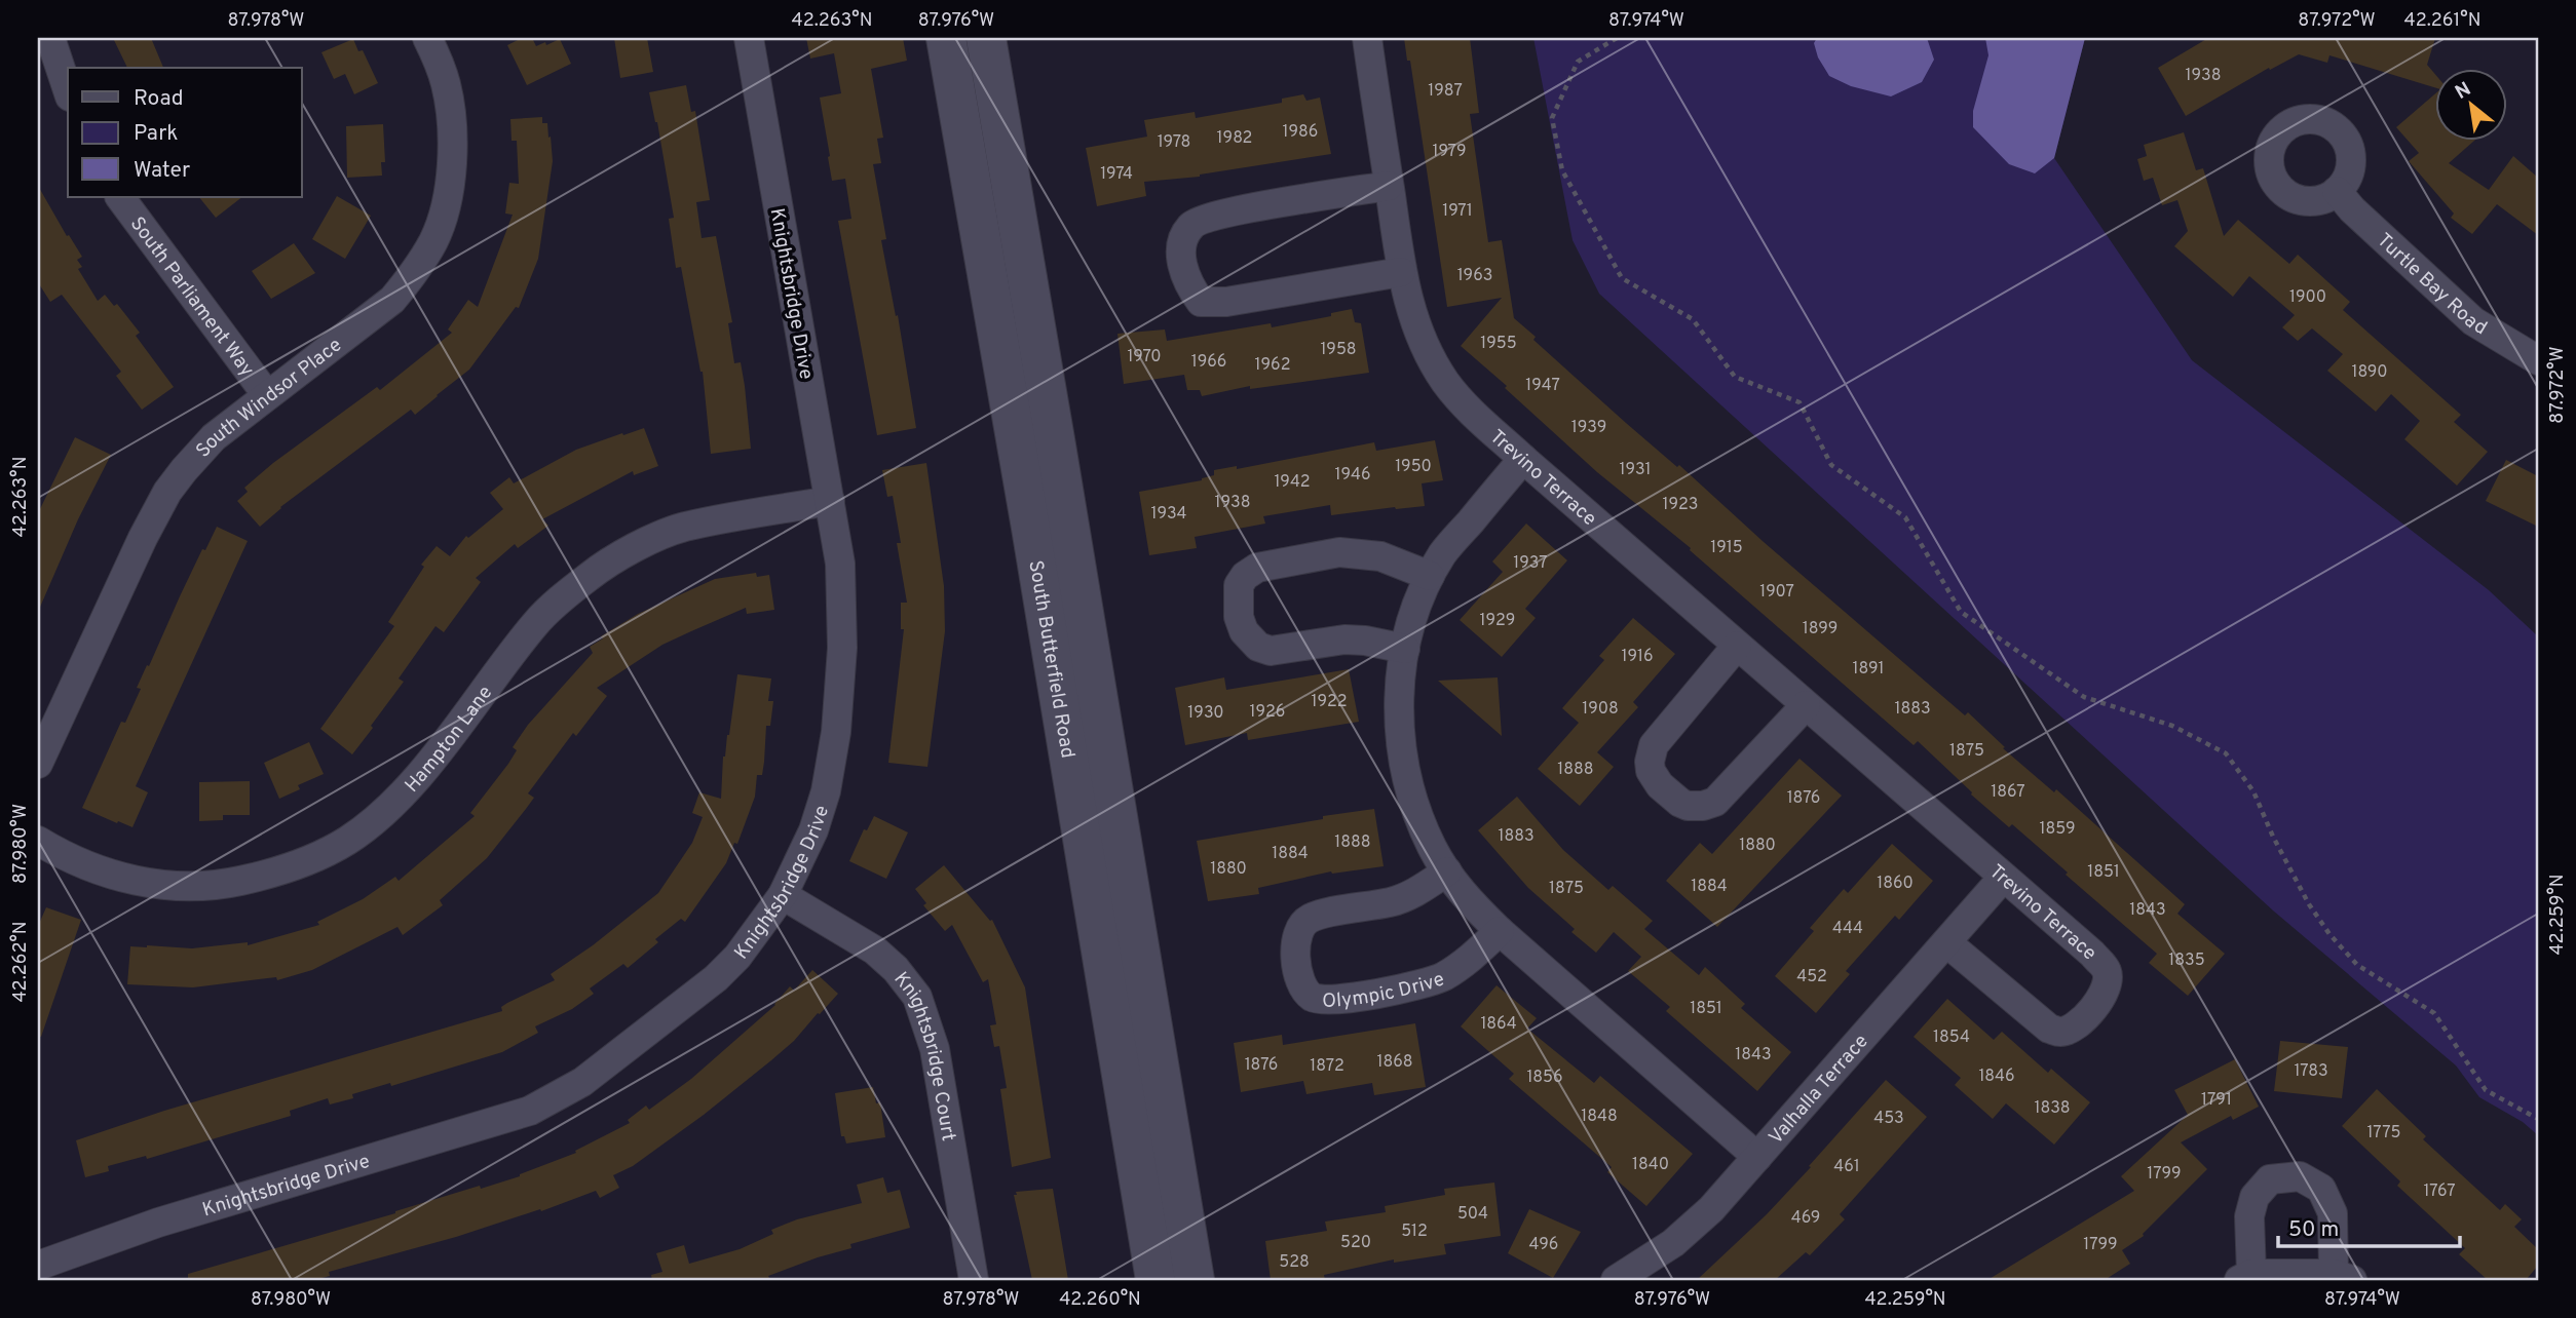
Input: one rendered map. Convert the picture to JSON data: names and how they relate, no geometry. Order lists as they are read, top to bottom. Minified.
{"streets":{"main road":["South Butterfield Road"],"street":["Turtle Bay Road","Knightsbridge Drive","South Parliament Way","South Windsor Place","Trevino Terrace","Hampton Lane","Olympic Drive","Knightsbridge Court","Valhalla Terrace"]},"crossings":[["Knightsbridge Drive","Hampton Lane"],["Knightsbridge Drive","Knightsbridge Court"],["South Parliament Way","South Windsor Place"],["Trevino Terrace","Valhalla Terrace"]],"house_numbers":["1938","1987","1986","1982","1978","1979","1974","1971","1963","1900","1955","1958","1970","1966","1962","1890","1947","1939","1950","1931","1946","1942","1938","1923","1934","1915","1937","1907","1929","1899","1916","1891","1922","1908","1883","1926","1930","1875","1888","1867","1876","1859","1883","1888","1880","1884","1880","1851","1860","1884","1875","1843","444","1835","452","1851","1864","1854","1843","1868","1876","1872","1783","1846","1856","1791","1838","1848","453","1775","1840","461","1799","1767","504","469","512","520","496","1799","528"],"legend":["Road","Park","Water"],"scale_bar":"50 m","north":"top left","coordinates":["87.978°W","42.263°N","87.976°W","87.974°W","87.972°W","42.261°N","87.980°W","42.259°N","42.262°N","42.260°N"]}
